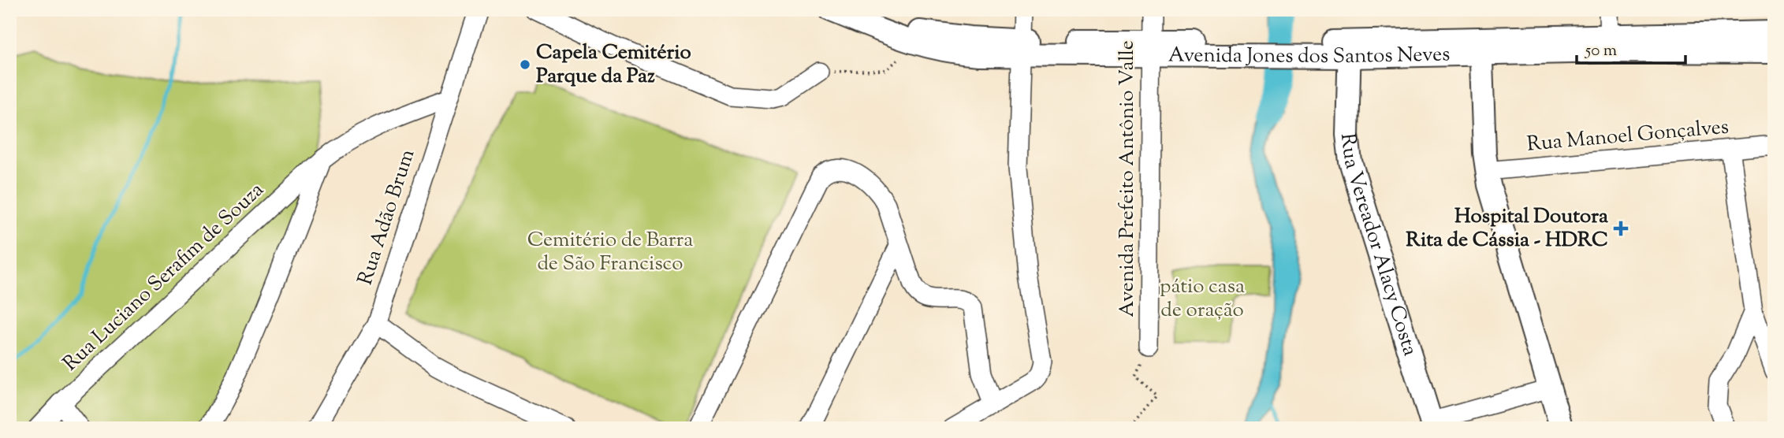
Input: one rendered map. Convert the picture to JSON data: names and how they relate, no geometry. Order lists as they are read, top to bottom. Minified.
{"streets":{"main road":["Avenida Jones dos Santos Neves","Rua Vereador Alacy Costa"],"street":["Rua Manoel Gonçalves","Avenida Prefeito Antônio Valle","Rua Adão Brum","Rua Luciano Serafim de Souza"]},"crossings":[["Avenida Jones dos Santos Neves","Avenida Prefeito Antônio Valle"],["Avenida Jones dos Santos Neves","Rua Vereador Alacy Costa"],["Rua Adão Brum","Rua Luciano Serafim de Souza"]],"parks":["Cemitério de Barra de São Francisco","pátio casa de oração"],"places":{"other":["Capela Cemitério Parque da Paz"],"health":["Hospital Doutora Rita de Cássia - HDRC"]},"scale_bar":"50 m"}
